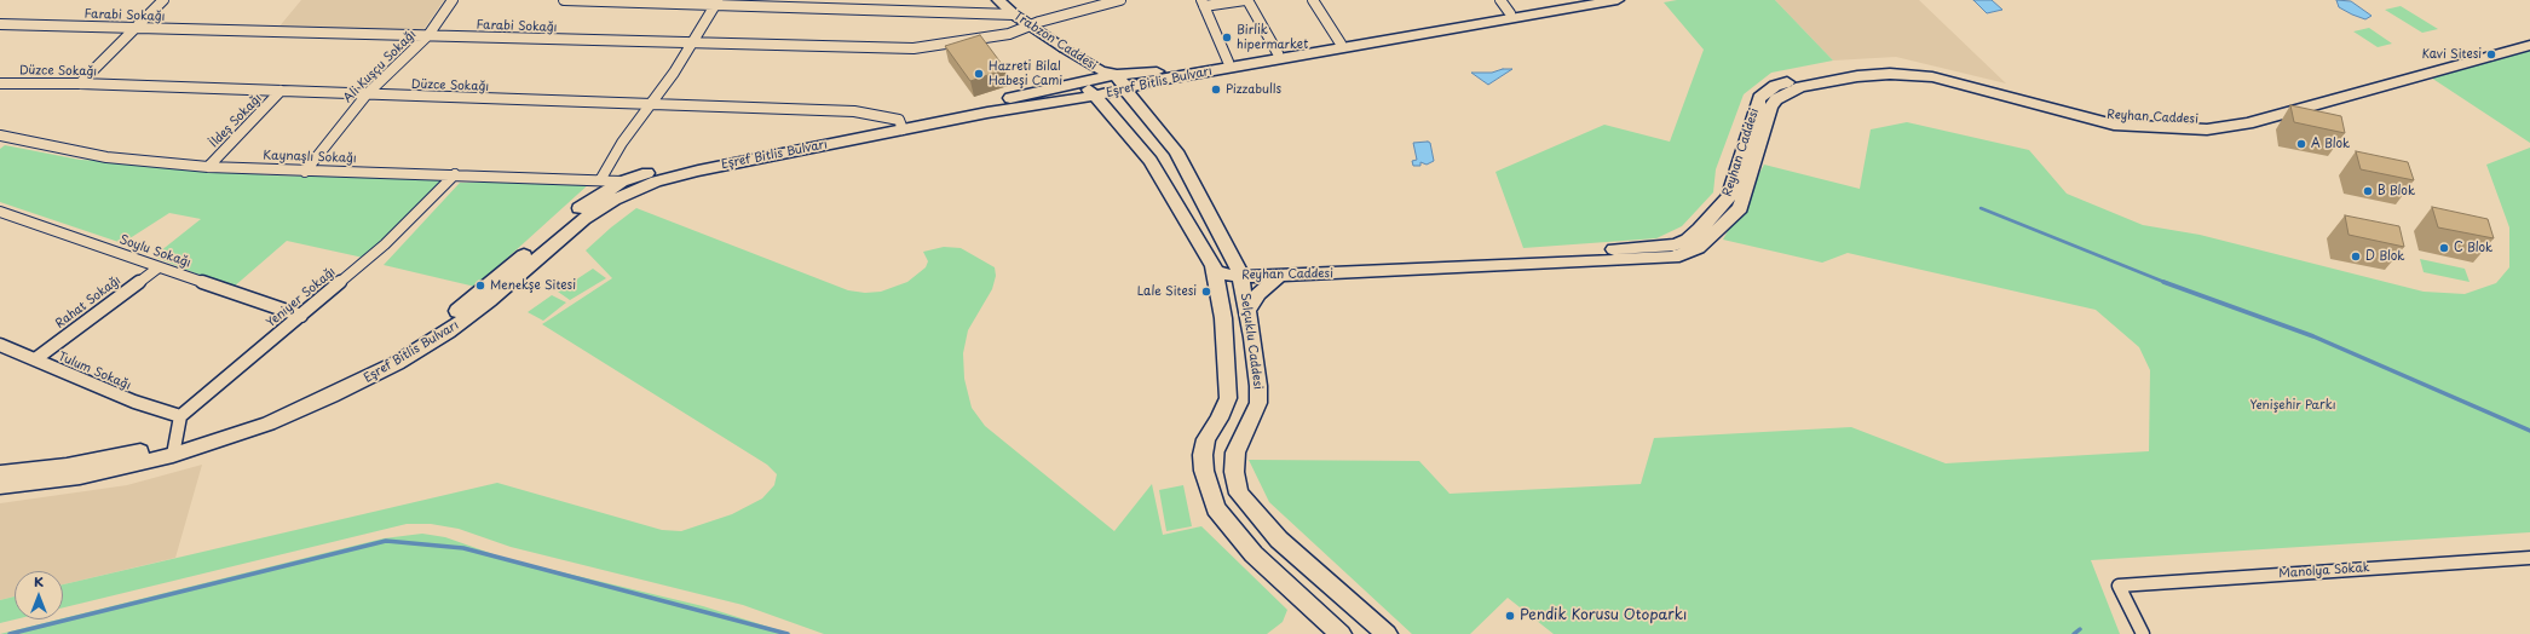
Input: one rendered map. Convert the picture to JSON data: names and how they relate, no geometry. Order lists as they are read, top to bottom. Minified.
{"streets":{"main road":["Trabzon Caddesi","Eşref Bitlis Bulvarı","Reyhan Caddesi","Selçuklu Caddesi"],"street":["Farabi Sokağı","Ali Kuşçu Sokağı","Düzce Sokağı","İldeş Sokağı","Kaynaşlı Sokağı","Soylu Sokağı","Yeniyer Sokağı","Rahat Sokağı","Tulum Sokağı","Manolya Sokak"]},"crossings":[["Farabi Sokağı","Trabzon Caddesi"],["Farabi Sokağı","Ali Kuşçu Sokağı"],["Trabzon Caddesi","Eşref Bitlis Bulvarı"],["Trabzon Caddesi","Selçuklu Caddesi"],["Ali Kuşçu Sokağı","Düzce Sokağı"],["Ali Kuşçu Sokağı","Kaynaşlı Sokağı"],["Düzce Sokağı","Eşref Bitlis Bulvarı"],["Düzce Sokağı","İldeş Sokağı"],["Eşref Bitlis Bulvarı","Kaynaşlı Sokağı"],["Eşref Bitlis Bulvarı","Selçuklu Caddesi"],["Reyhan Caddesi","Selçuklu Caddesi"],["İldeş Sokağı","Kaynaşlı Sokağı"],["Kaynaşlı Sokağı","Yeniyer Sokağı"],["Soylu Sokağı","Yeniyer Sokağı"],["Soylu Sokağı","Rahat Sokağı"],["Yeniyer Sokağı","Tulum Sokağı"],["Rahat Sokağı","Tulum Sokağı"]],"parks":["Yenişehir Parkı"],"places":["Birlik hipermarket","Kavi Sitesi","Hazreti Bilal Habeşi Cami","Pizzabulls","A Blok","B Blok","C Blok","D Blok","Menekşe Sitesi","Lale Sitesi","Pendik Korusu Otoparkı"],"north":"top"}
